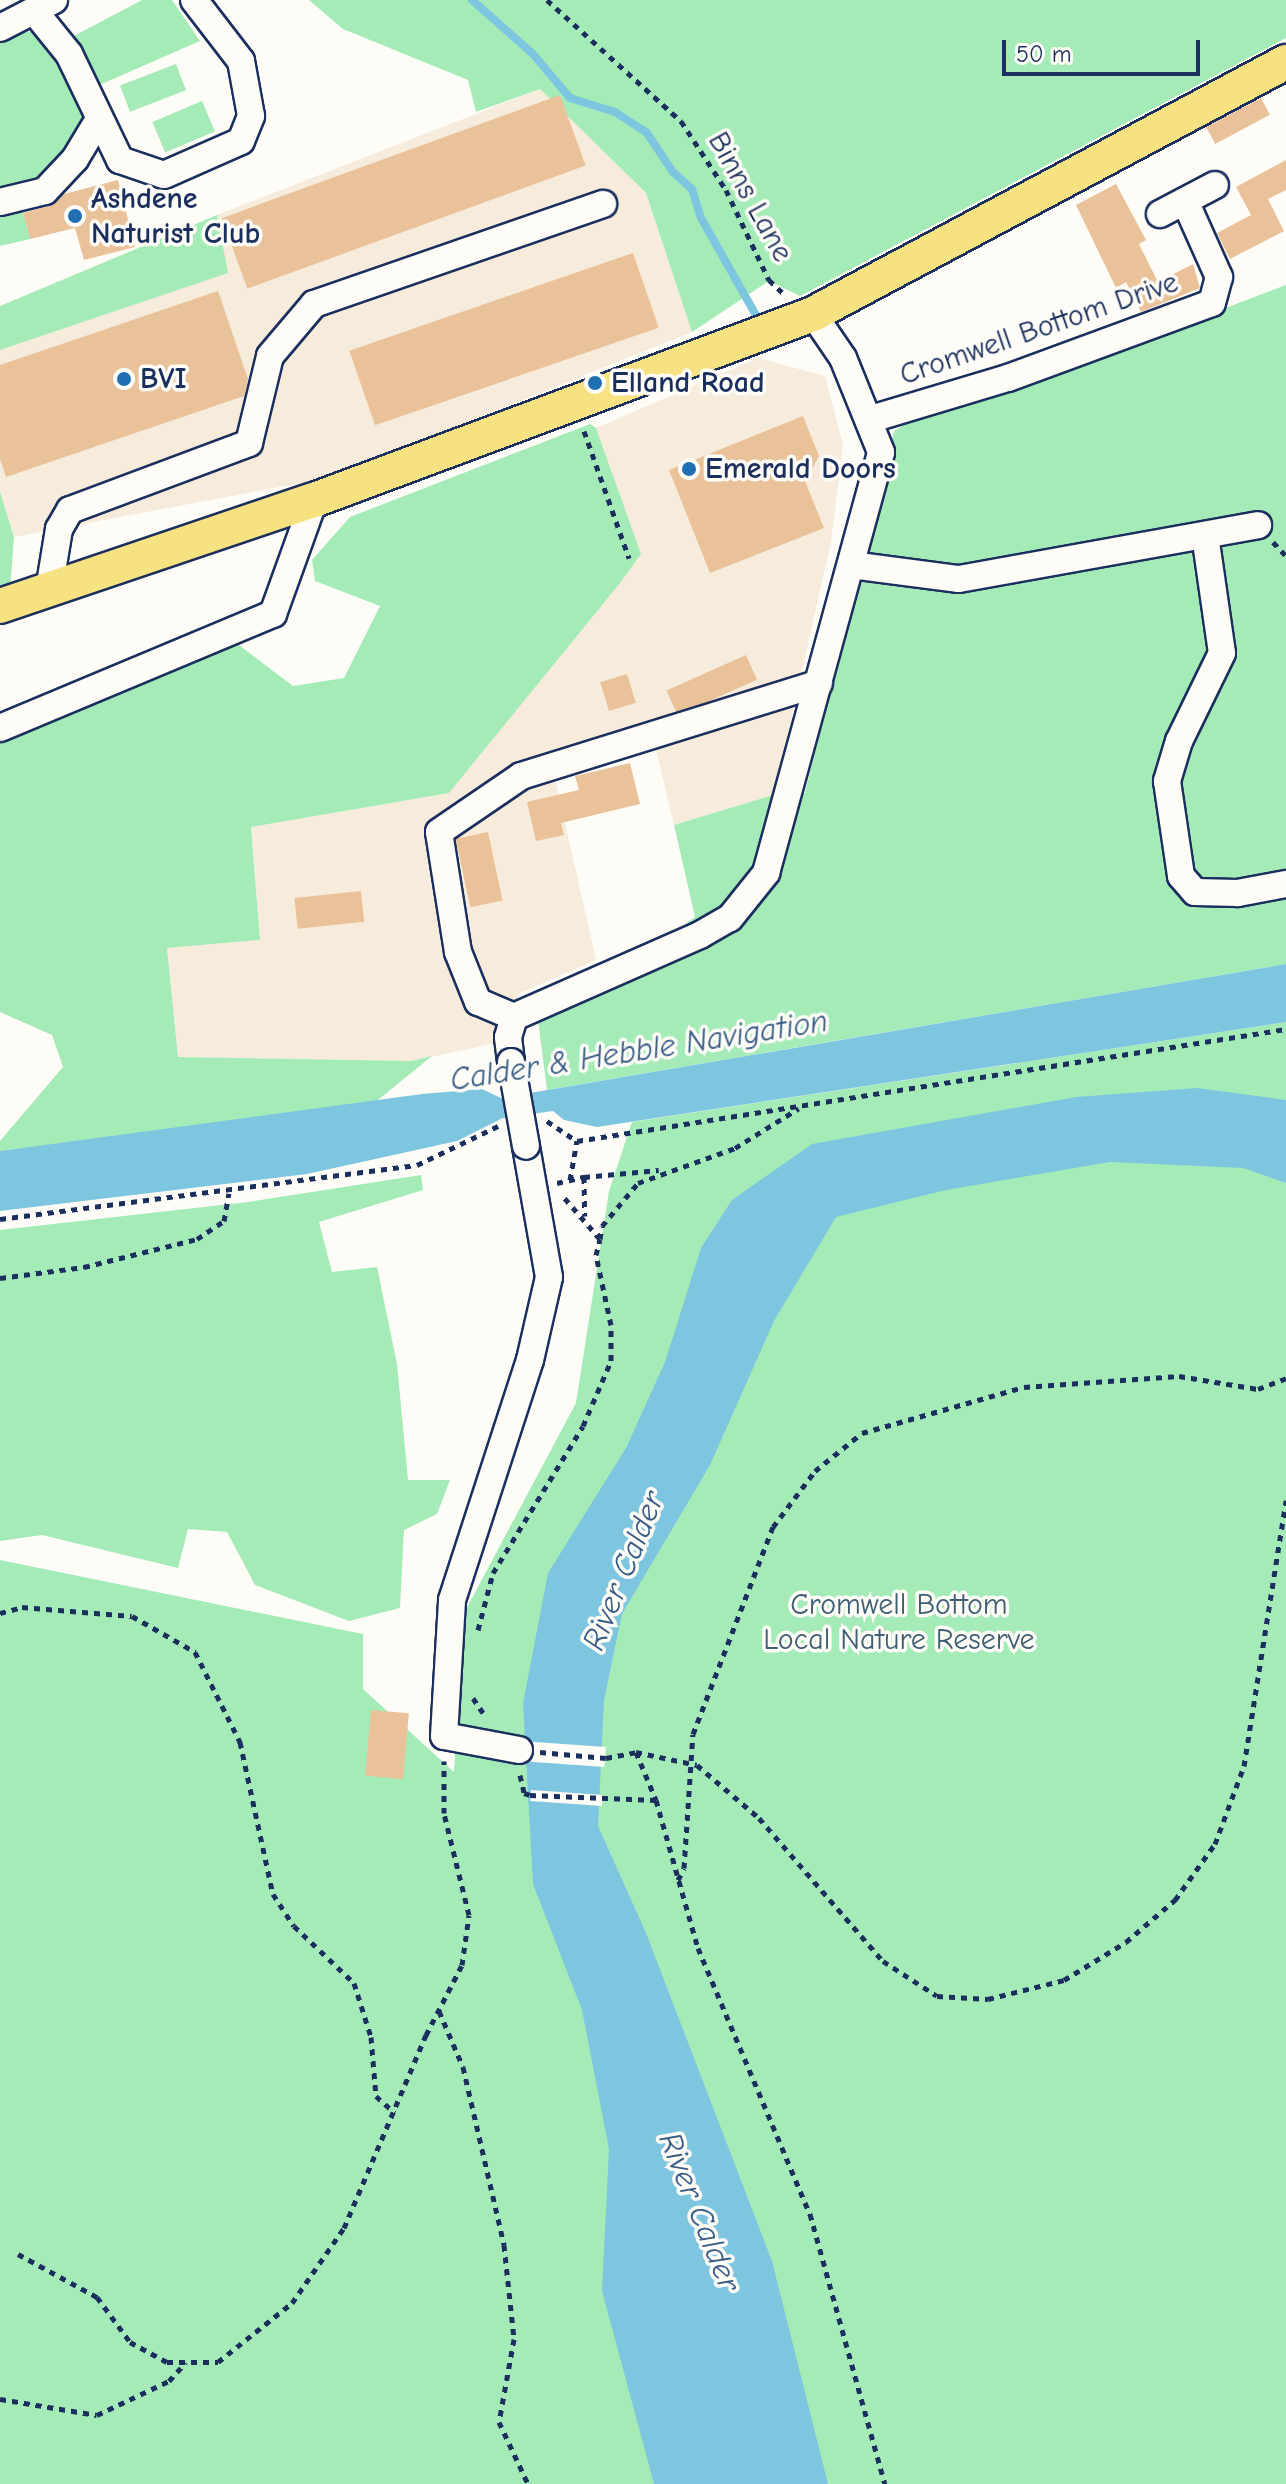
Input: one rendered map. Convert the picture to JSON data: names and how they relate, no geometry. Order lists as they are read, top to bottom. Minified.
{"streets":{"street":["Cromwell Bottom Drive"],"path":["Binns Lane"]},"water":["Calder & Hebble Navigation","River Calder"],"parks":["Cromwell Bottom Local Nature Reserve"],"places":["Ashdene Naturist Club","BVI","Elland Road","Emerald Doors"],"scale_bar":"50 m"}
